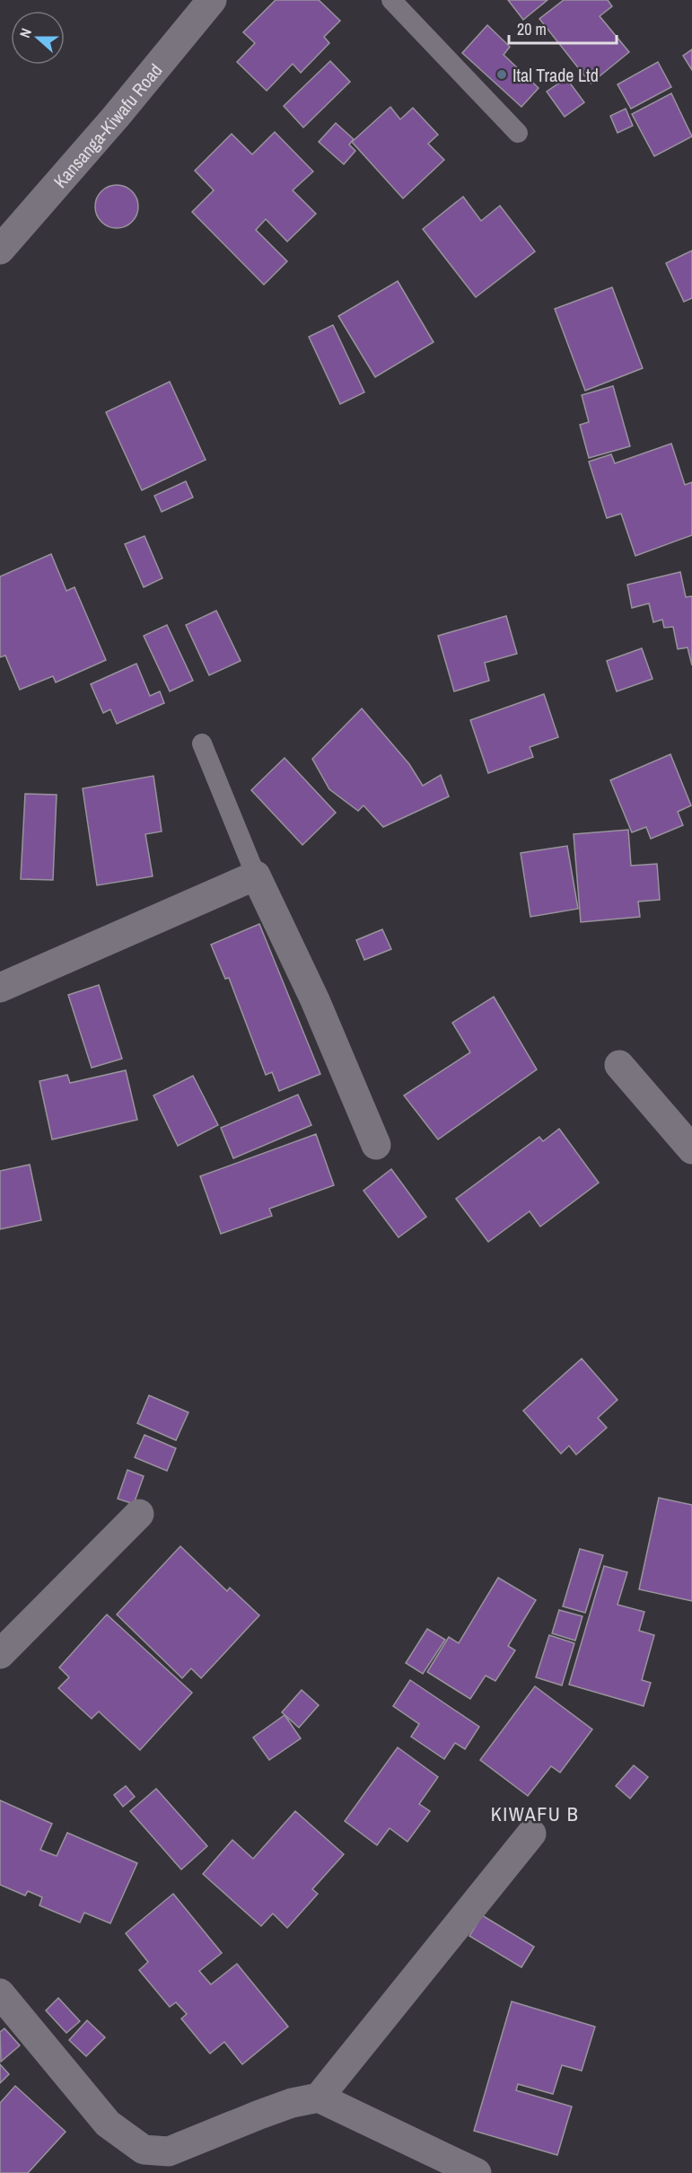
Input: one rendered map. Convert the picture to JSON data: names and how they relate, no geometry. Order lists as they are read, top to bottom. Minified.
{"streets":{"street":["Kansanga-Kiwafu Road"]},"districts":["KIWAFU B"],"places":["Ital Trade Ltd"],"scale_bar":"20 m","north":"left"}
